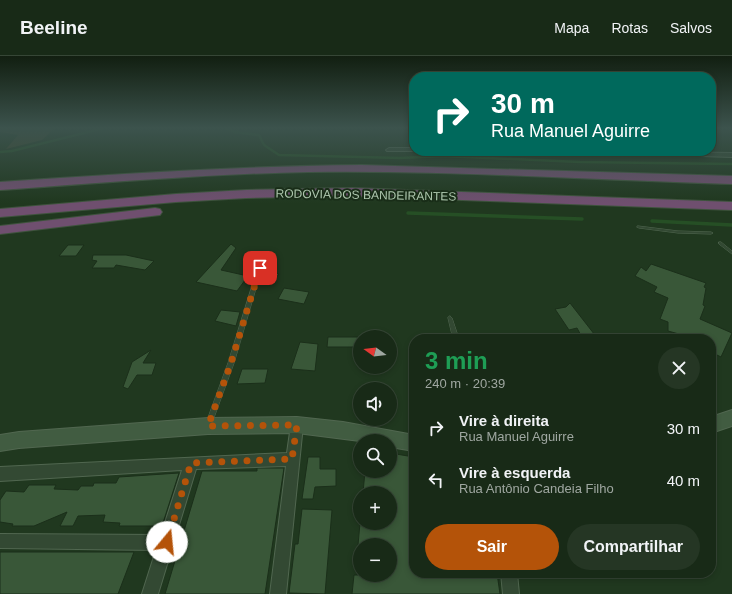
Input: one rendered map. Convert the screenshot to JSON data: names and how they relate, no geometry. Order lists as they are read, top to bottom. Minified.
{"streets":{"highway":["RODOVIA DOS BANDEIRANTES"]},"north":"left","page":{"header":"Beeline","nav":["Mapa","Rotas","Salvos"],"turn":["30 m","Rua Manuel Aguirre"],"map_buttons":["+","−"],"heading":["3 min","240 m · 20:39"],"list":[{"name":"Vire à direita","note":"Rua Manuel Aguirre","value":"30 m"},{"name":"Vire à esquerda","note":"Rua Antônio Candeia Filho","value":"40 m"}],"buttons":["Sair","Compartilhar"]}}
